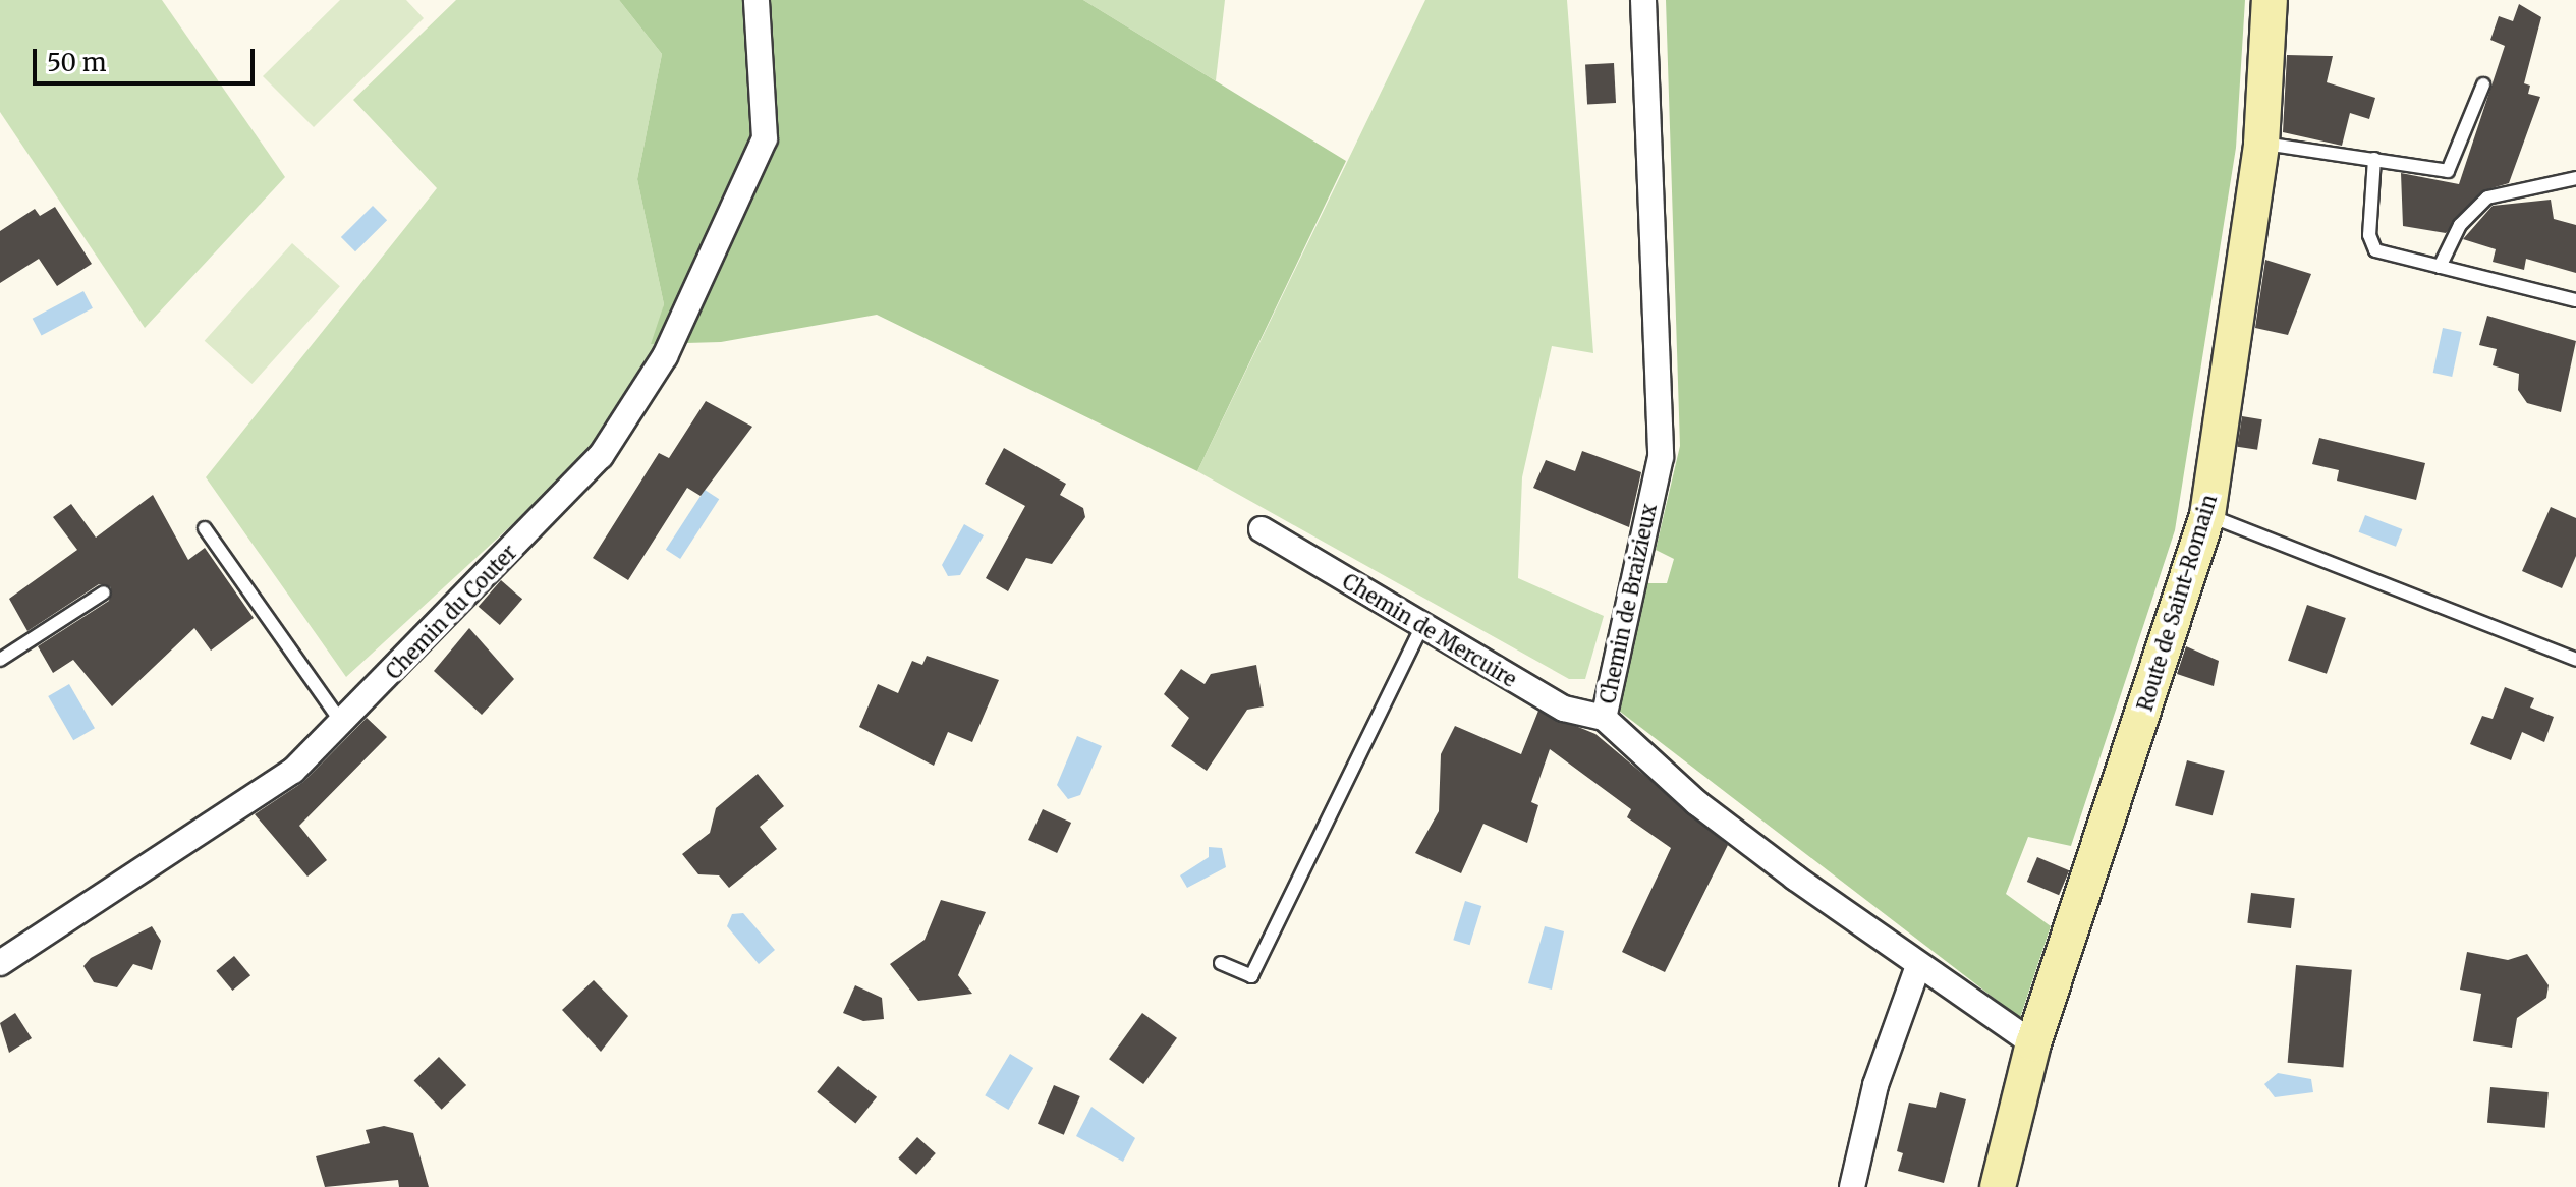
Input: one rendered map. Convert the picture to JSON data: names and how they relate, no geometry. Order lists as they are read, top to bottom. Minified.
{"streets":{"main road":["Route de Saint-Romain"],"street":["Chemin de Braizieux","Chemin du Couter","Chemin de Mercuire"]},"crossings":[["Route de Saint-Romain","Chemin de Braizieux"],["Chemin de Braizieux","Chemin de Mercuire"]],"scale_bar":"50 m"}
